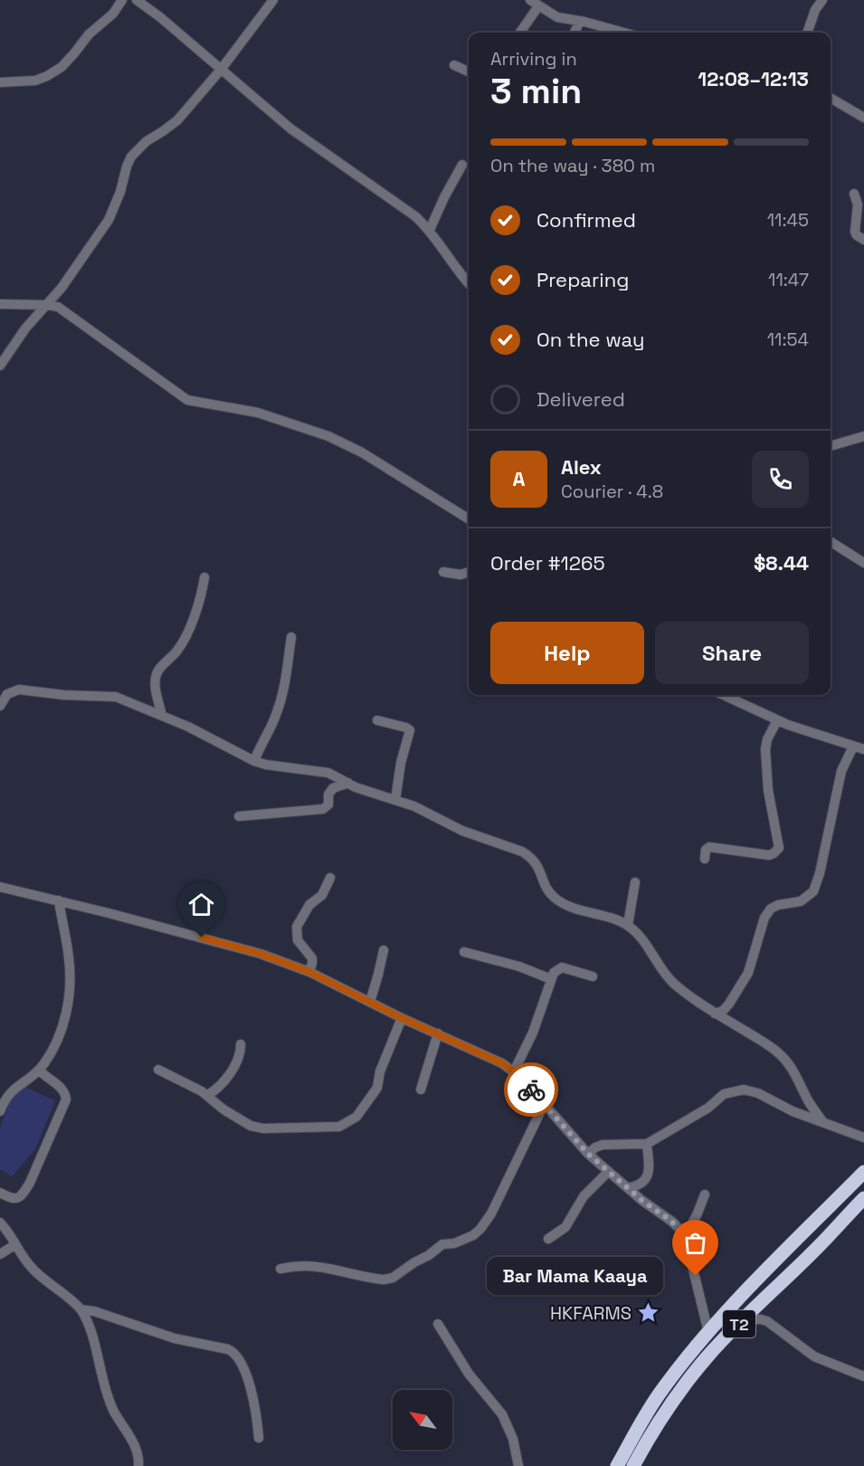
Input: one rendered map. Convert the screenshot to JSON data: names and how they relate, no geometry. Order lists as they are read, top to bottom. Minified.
{"streets":{"highway":["T2"]},"places":{"other":["Bar Mama Kaaya"],"place":["HKFARMS"]},"north":"top left","page":{"heading":["3 min","Arriving in","12:08–12:13"],"panel":["Alex","Courier · 4.8","Order #1265","$8.44"],"bar":"On the way · 380 m","list":[["Confirmed","11:45"],["Preparing","11:47"],["On the way","11:54"],"Delivered"],"round":"A","buttons":["Help","Share"],"bubble":"Bar Mama Kaaya"}}
